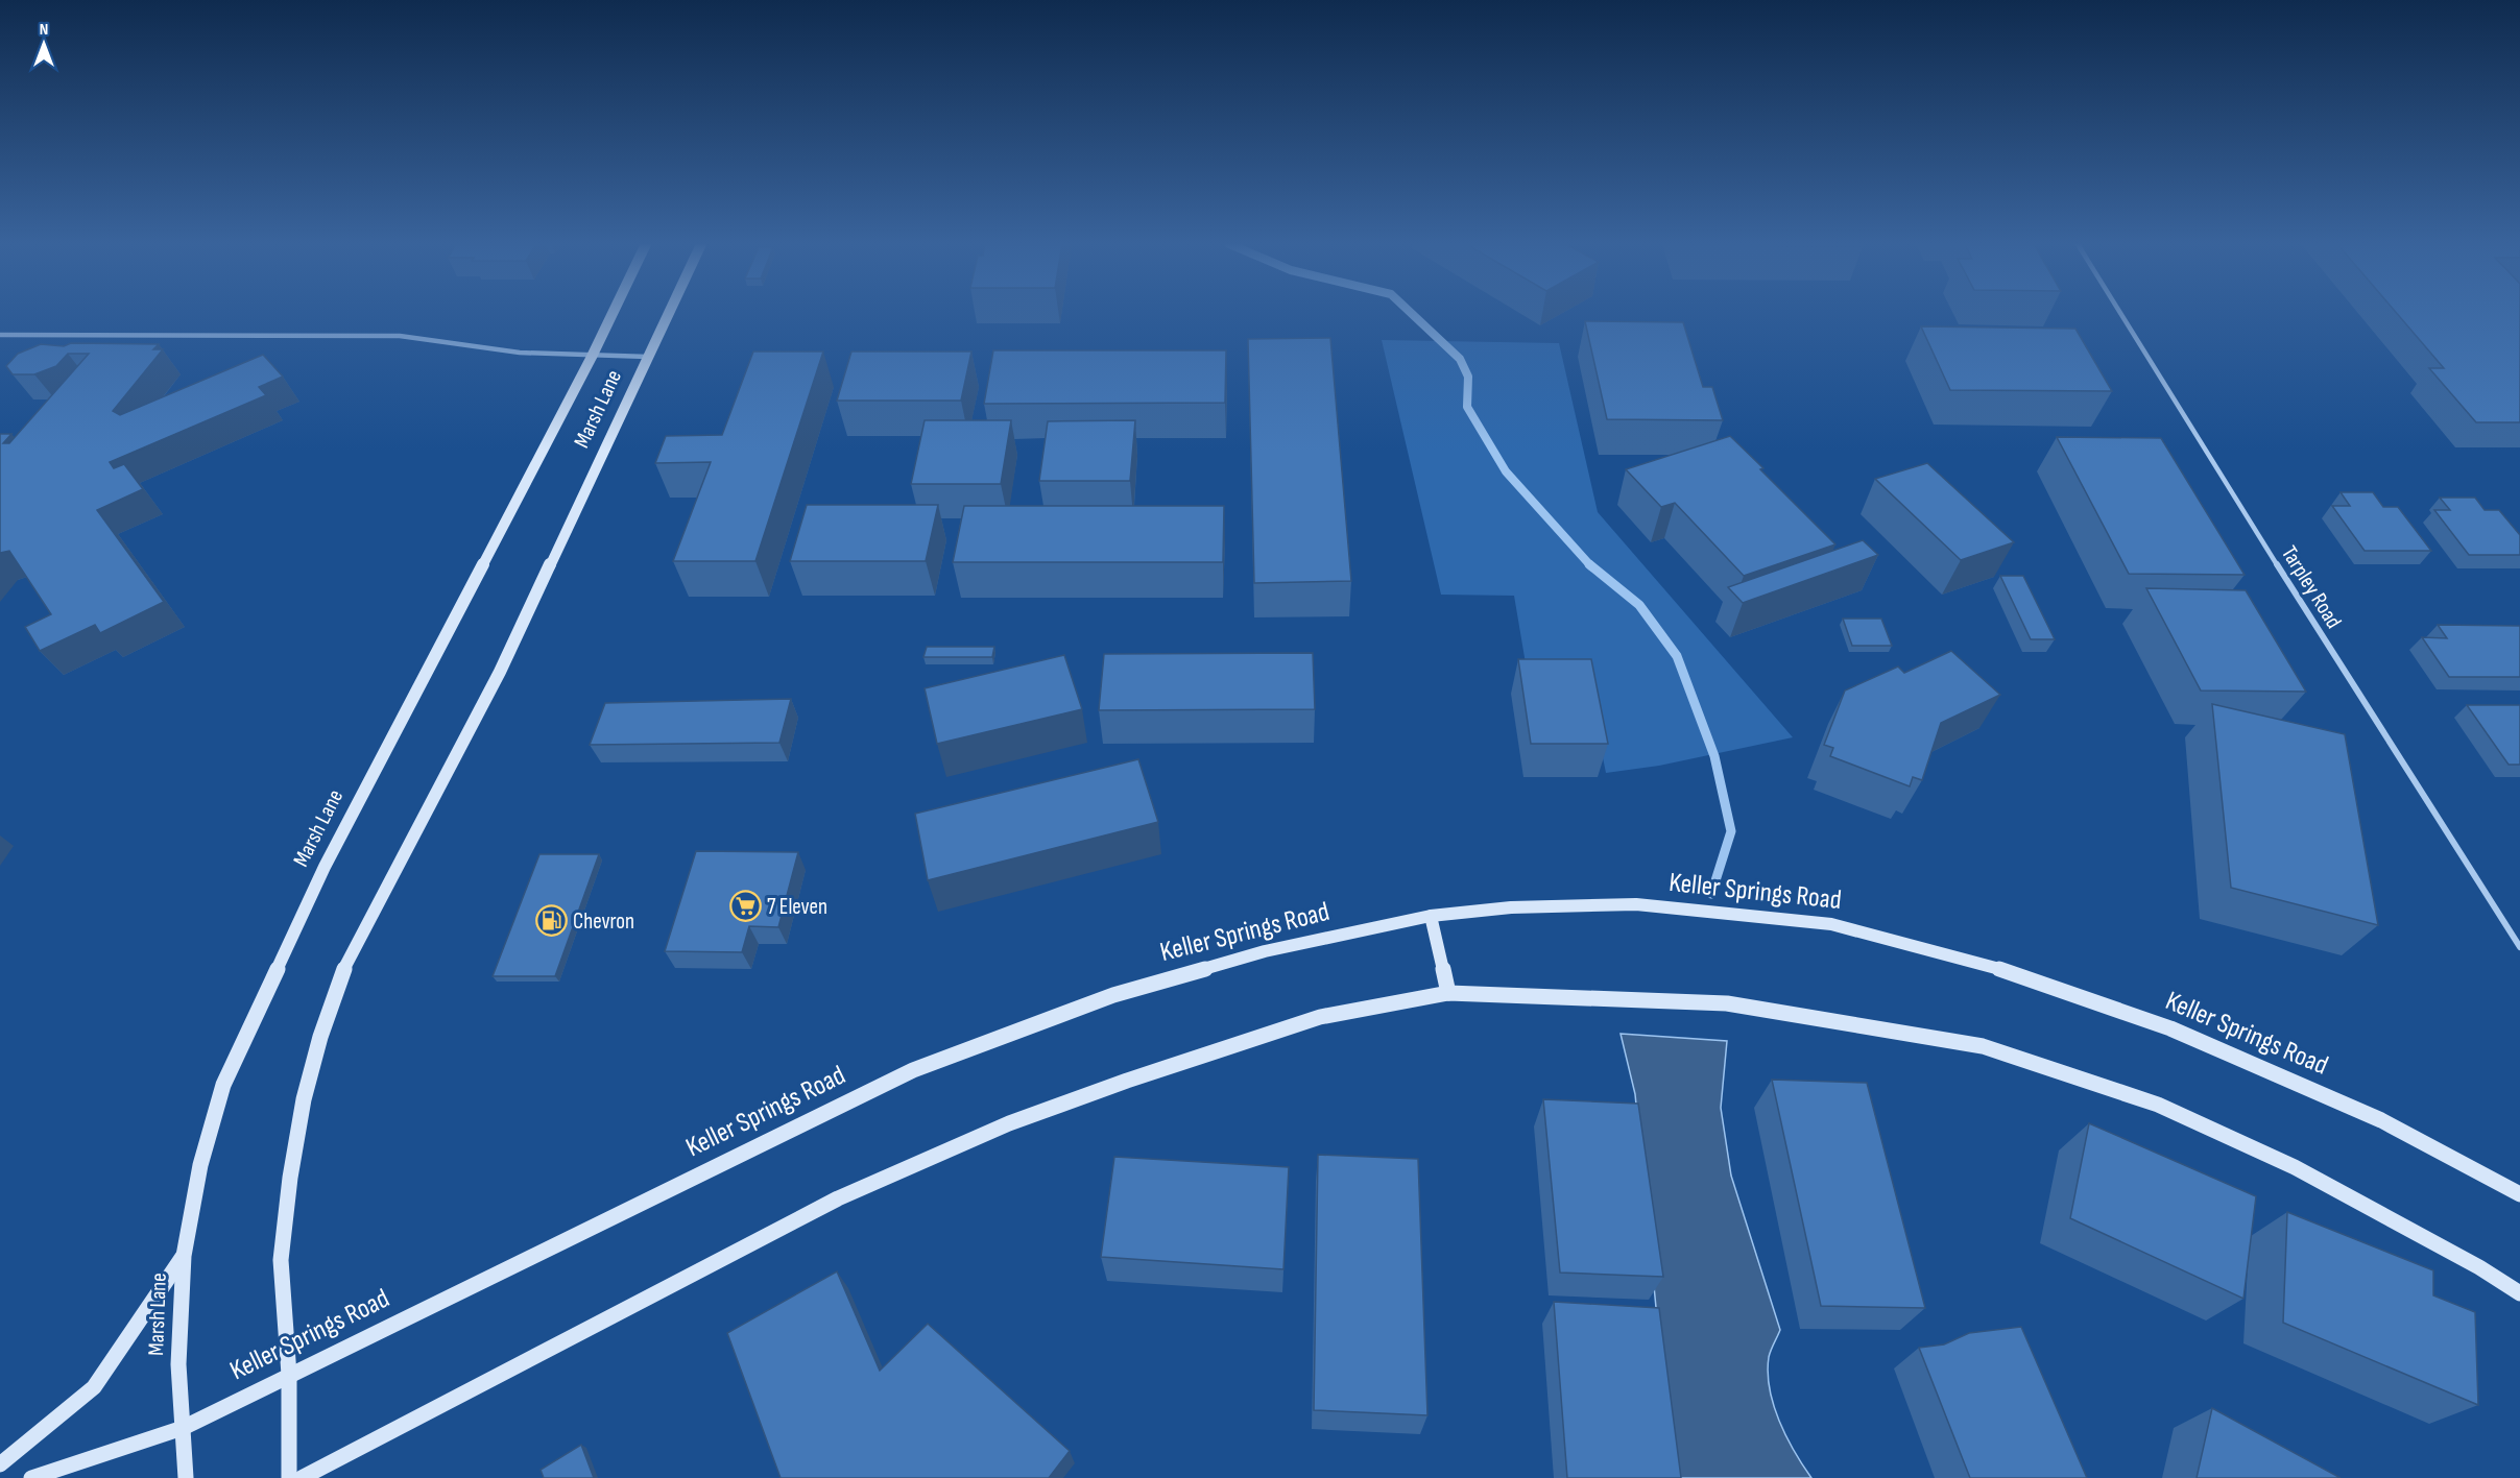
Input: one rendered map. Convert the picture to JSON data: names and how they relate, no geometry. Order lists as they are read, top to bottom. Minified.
{"streets":{"main road":["Marsh Lane","Keller Springs Road"],"street":["Tarpley Road"]},"crossings":[["Marsh Lane","Keller Springs Road"]],"places":{"supermarket":["7 Eleven"],"fuel station":["Chevron"]},"north":"top"}
